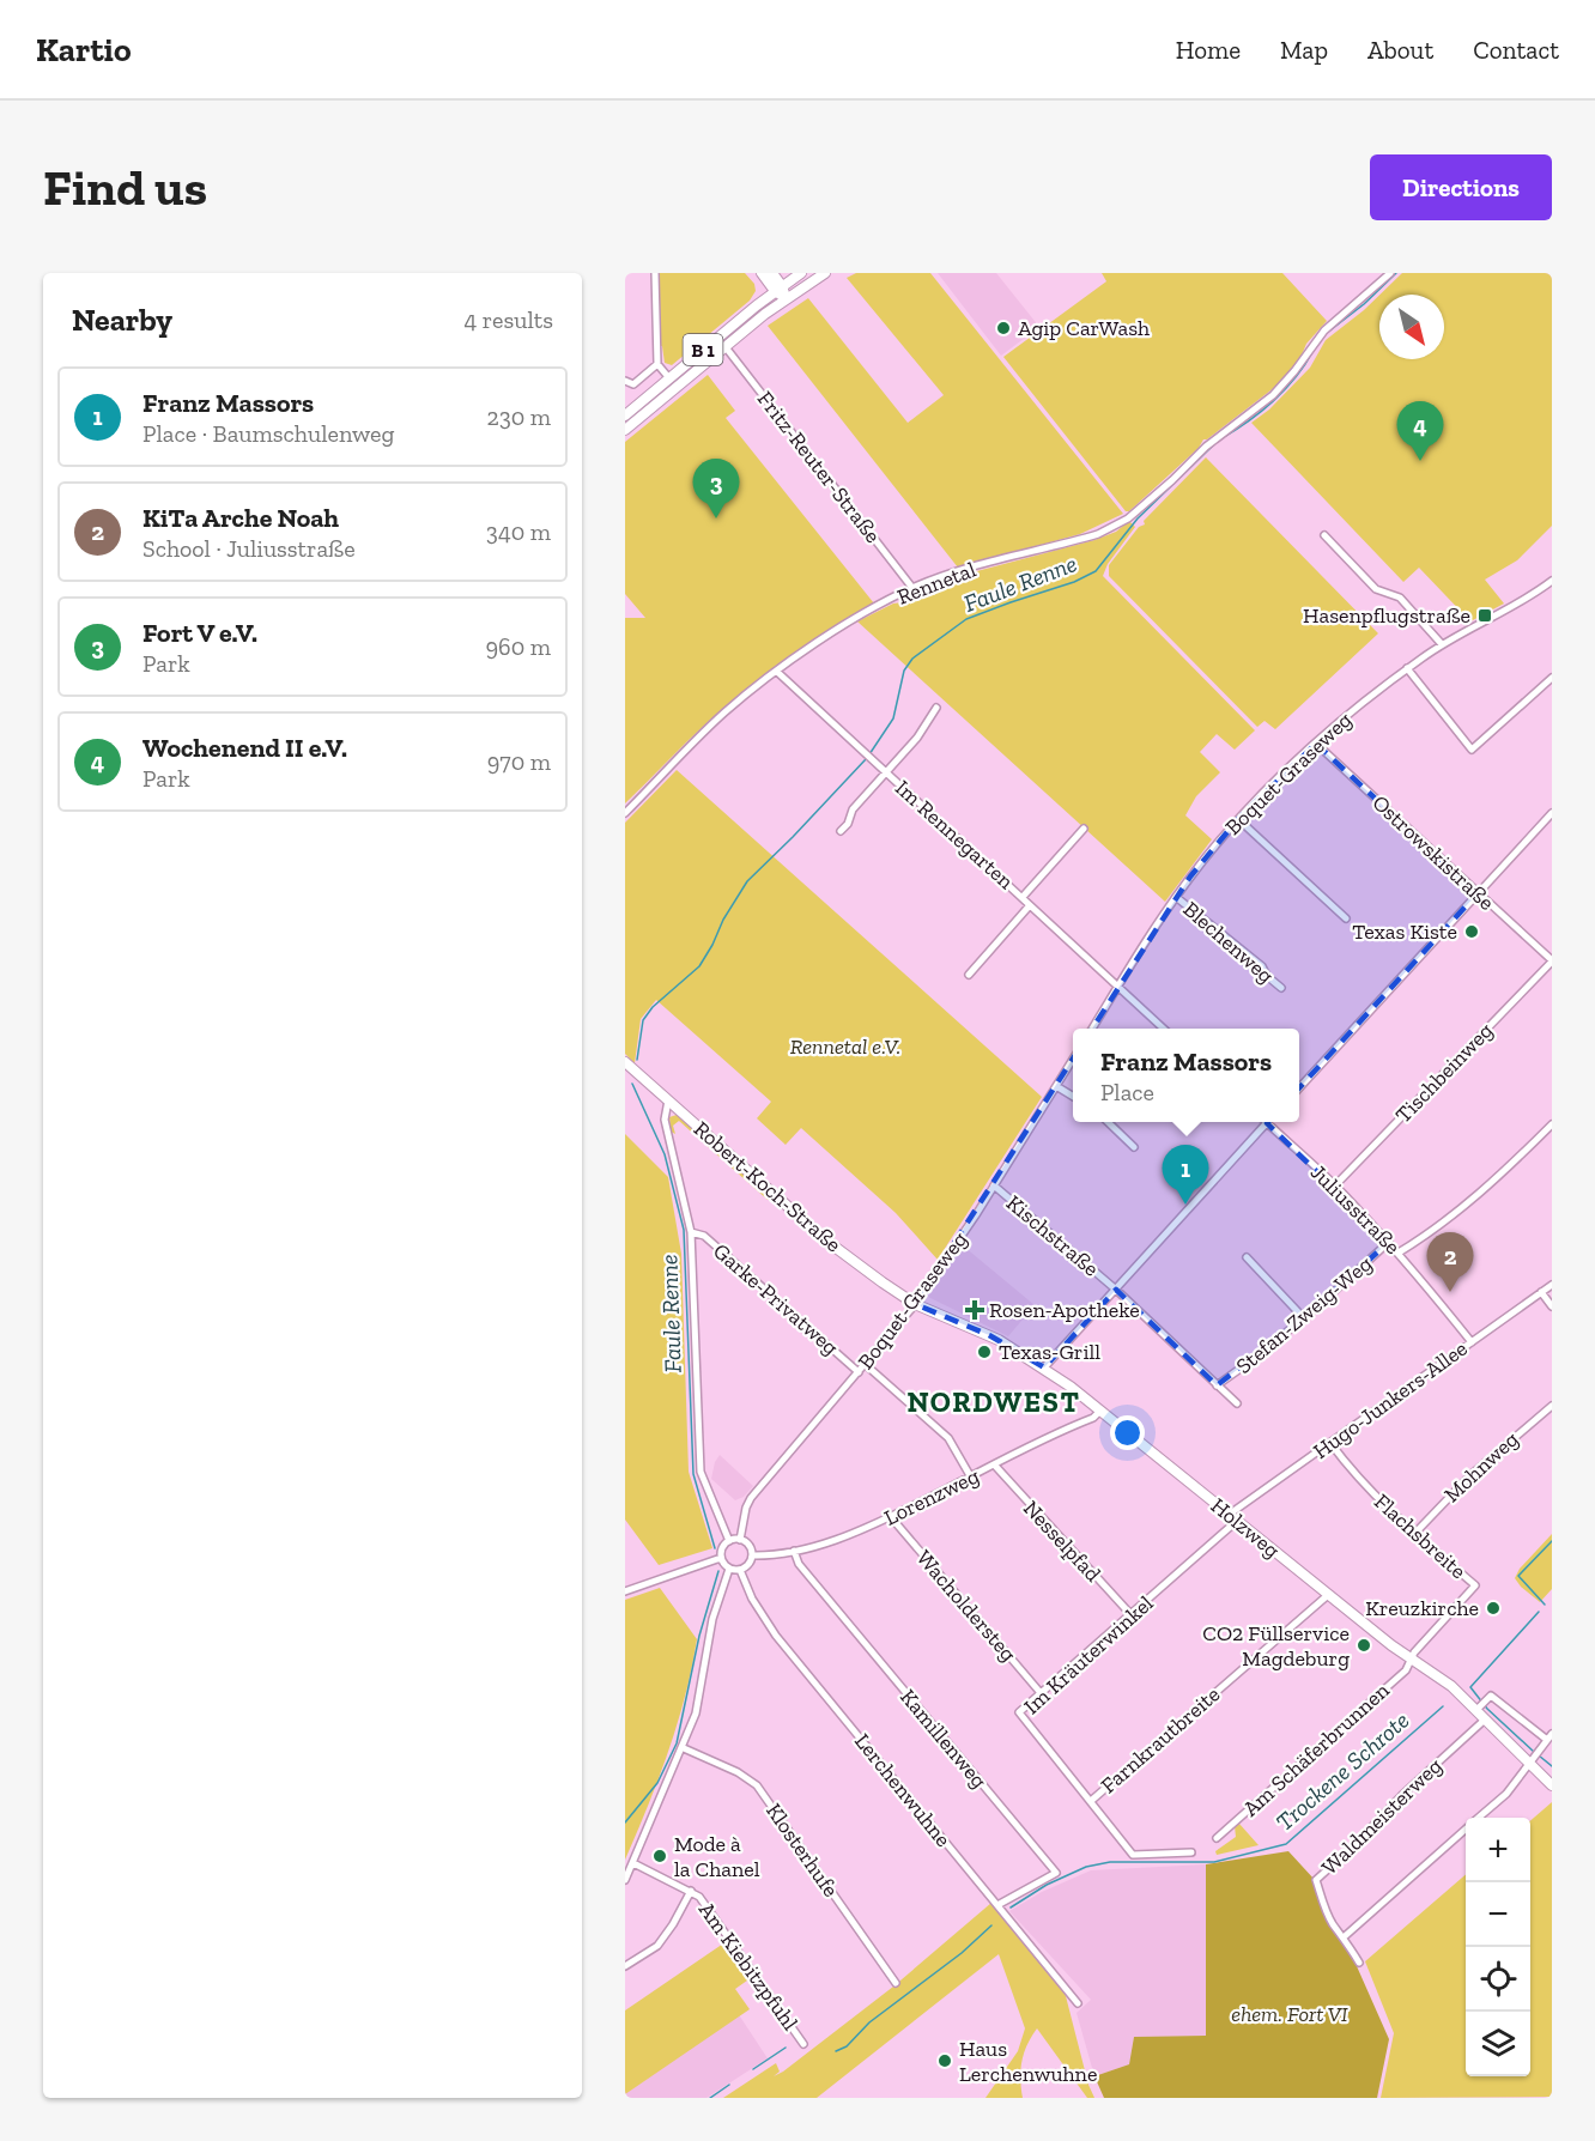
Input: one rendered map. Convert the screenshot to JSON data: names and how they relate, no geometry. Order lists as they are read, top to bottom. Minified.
{"streets":{"main road":["B 1"],"street":["Fritz-Reuter-Straße","Rennetal","Boquet-Graseweg","Im Rennegarten","Ostrowskistraße","Blechenweg","Tischbeinweg","Robert-Koch-Straße","Juliusstraße","Kischstraße","Garke-Privatweg","Stefan-Zweig-Weg","Hugo-Junkers-Allee","Mohnweg","Lorenzweg","Holzweg","Flachsbreite","Nesselpfad","Wacholdersteg","Im Kräuterwinkel","Kamillenweg","Farnkrautbreite","Am Schäferbrunnen","Lerchenwuhne","Waldmeisterweg","Klosterhufe","Am Kiebitzpfuhl"]},"crossings":[["B 1","Fritz-Reuter-Straße"],["Fritz-Reuter-Straße","Rennetal"],["Rennetal","Im Rennegarten"],["Boquet-Graseweg","Im Rennegarten"],["Boquet-Graseweg","Ostrowskistraße"],["Boquet-Graseweg","Blechenweg"],["Boquet-Graseweg","Robert-Koch-Straße"],["Boquet-Graseweg","Kischstraße"],["Boquet-Graseweg","Garke-Privatweg"],["Boquet-Graseweg","Lorenzweg"],["Boquet-Graseweg","Holzweg"],["Boquet-Graseweg","Lerchenwuhne"],["Ostrowskistraße","Tischbeinweg"],["Tischbeinweg","Juliusstraße"],["Robert-Koch-Straße","Holzweg"],["Juliusstraße","Stefan-Zweig-Weg"],["Juliusstraße","Hugo-Junkers-Allee"],["Kischstraße","Stefan-Zweig-Weg"],["Hugo-Junkers-Allee","Holzweg"],["Hugo-Junkers-Allee","Flachsbreite"],["Hugo-Junkers-Allee","Im Kräuterwinkel"],["Mohnweg","Flachsbreite"],["Lorenzweg","Holzweg"],["Lorenzweg","Nesselpfad"],["Lorenzweg","Wacholdersteg"],["Lorenzweg","Kamillenweg"],["Lorenzweg","Lerchenwuhne"],["Holzweg","Flachsbreite"],["Holzweg","Im Kräuterwinkel"],["Holzweg","Farnkrautbreite"],["Holzweg","Am Schäferbrunnen"],["Holzweg","Waldmeisterweg"],["Flachsbreite","Am Schäferbrunnen"],["Nesselpfad","Im Kräuterwinkel"],["Wacholdersteg","Im Kräuterwinkel"],["Im Kräuterwinkel","Farnkrautbreite"],["Kamillenweg","Lerchenwuhne"]],"districts":["NORDWEST"],"water":["Faule Renne","Trockene Schrote"],"parks":["Rennetal e.V.","ehem. Fort VI"],"places":{"other":["Agip CarWash","Texas Kiste","Texas-Grill","Kreuzkirche","CO2 Füllservice Magdeburg","Mode à la Chanel","Haus Lerchenwuhne"],"transit":["Hasenpflugstraße"],"health":["Rosen-Apotheke"]},"north":"bottom right","page":{"header":"Kartio","nav":["Home","Map","About","Contact"],"buttons":"Directions","title":"Find us","heading":["Nearby","4 results"],"list":[{"mark":"1","name":"Franz Massors","note":"Place · Baumschulenweg","value":"230 m"},{"mark":"2","name":"KiTa Arche Noah","note":"School · Juliusstraße","value":"340 m"},{"mark":"3","name":"Fort V e.V.","note":"Park","value":"960 m"},{"mark":"4","name":"Wochenend II e.V.","note":"Park","value":"970 m"}],"pins":["4","3","1","2"],"popup":["Franz Massors","Place"],"map_buttons":["+","−"]}}
